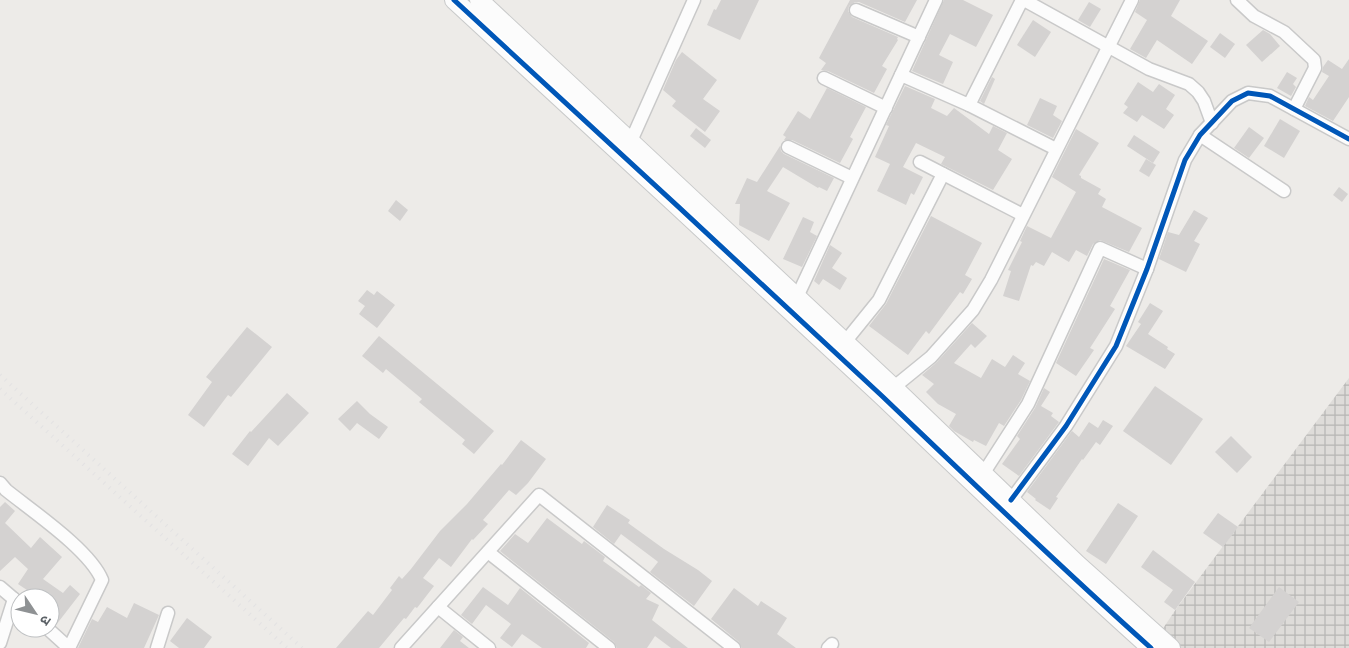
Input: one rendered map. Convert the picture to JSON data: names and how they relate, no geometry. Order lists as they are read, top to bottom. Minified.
{"north":"bottom right"}
